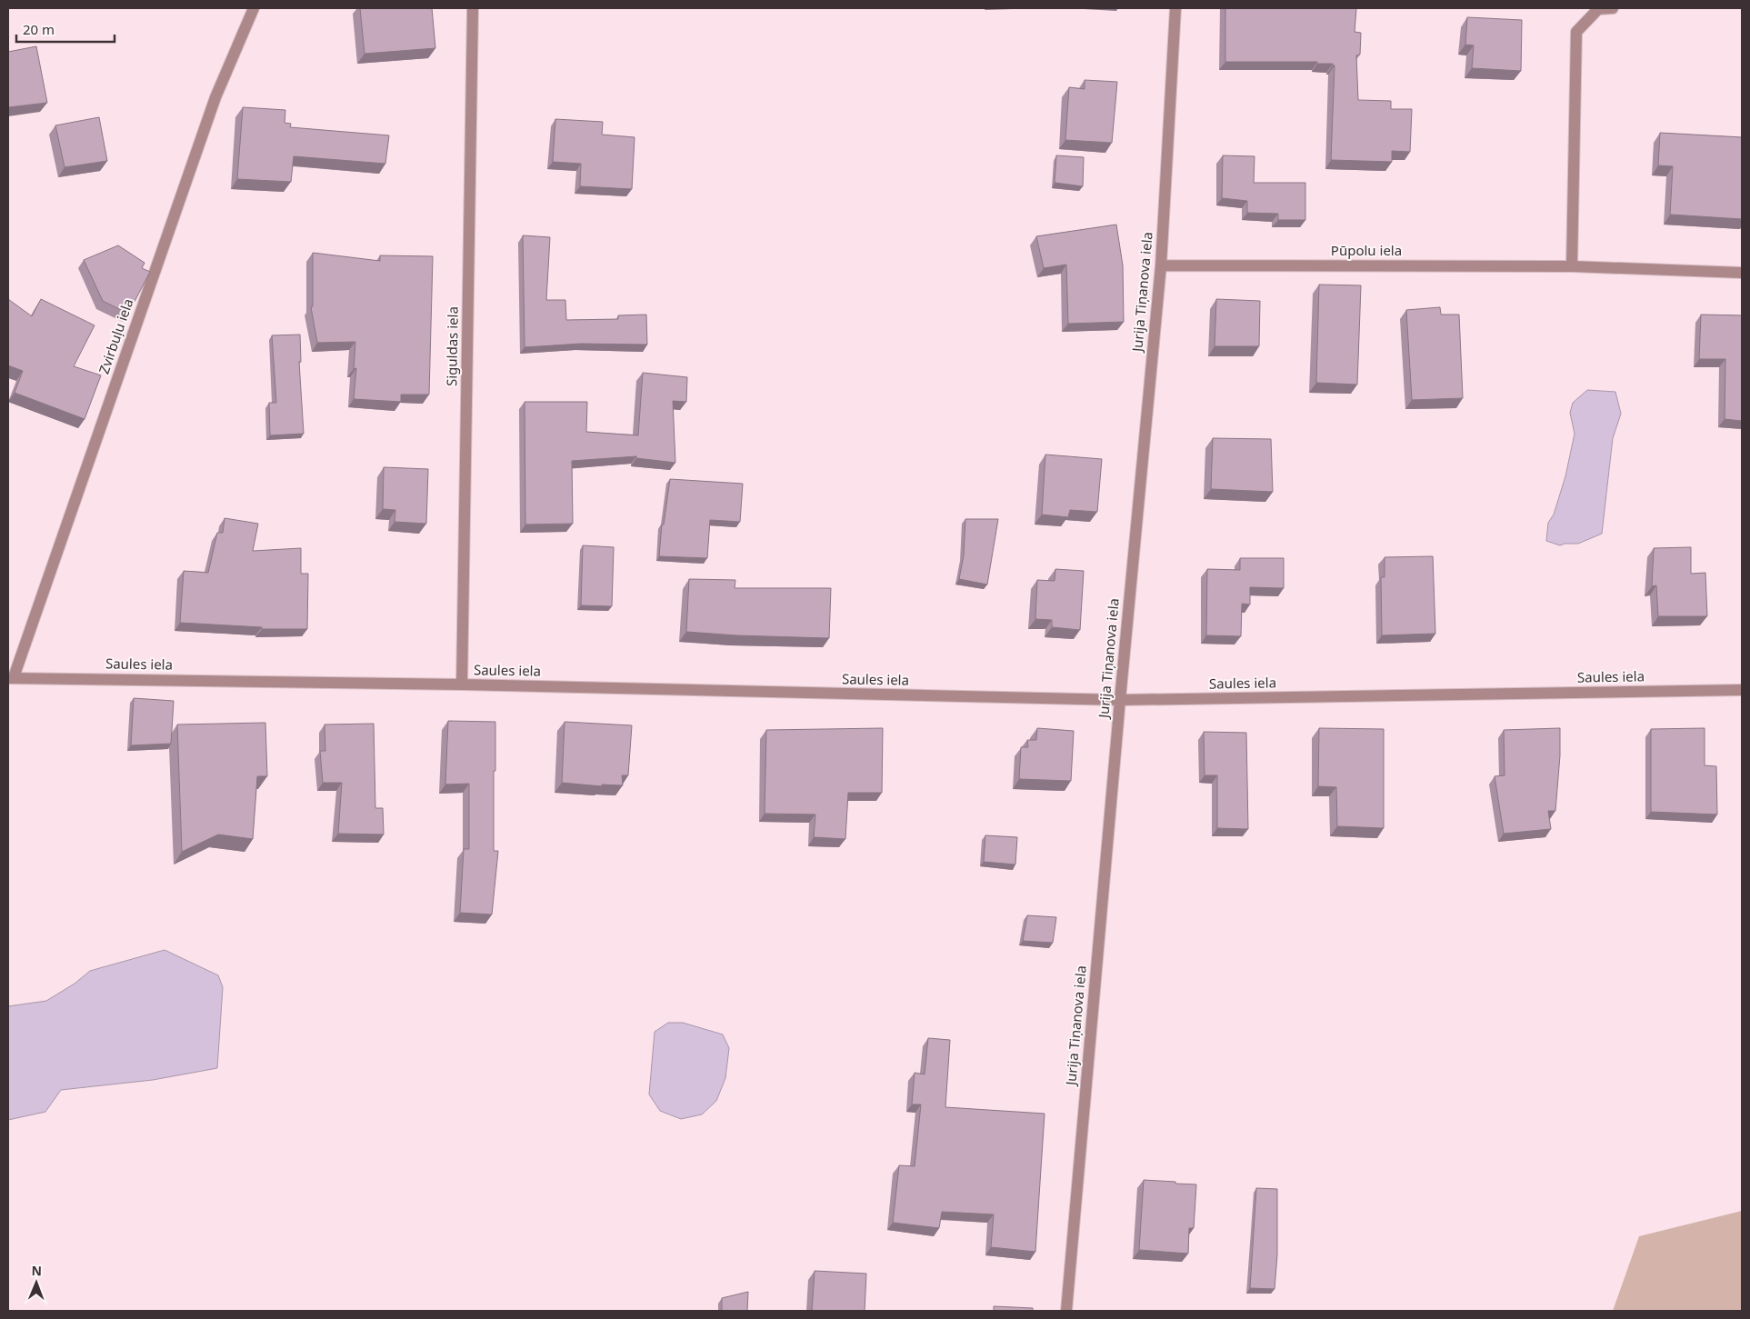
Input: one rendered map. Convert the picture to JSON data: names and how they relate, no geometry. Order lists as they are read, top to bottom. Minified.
{"streets":{"street":["Pūpolu iela","Jurija Tiņanova iela","Zvirbuļu iela","Siguldas iela","Saules iela"]},"crossings":[["Pūpolu iela","Jurija Tiņanova iela"],["Jurija Tiņanova iela","Saules iela"],["Zvirbuļu iela","Saules iela"],["Siguldas iela","Saules iela"]],"scale_bar":"20 m","north":"top"}
